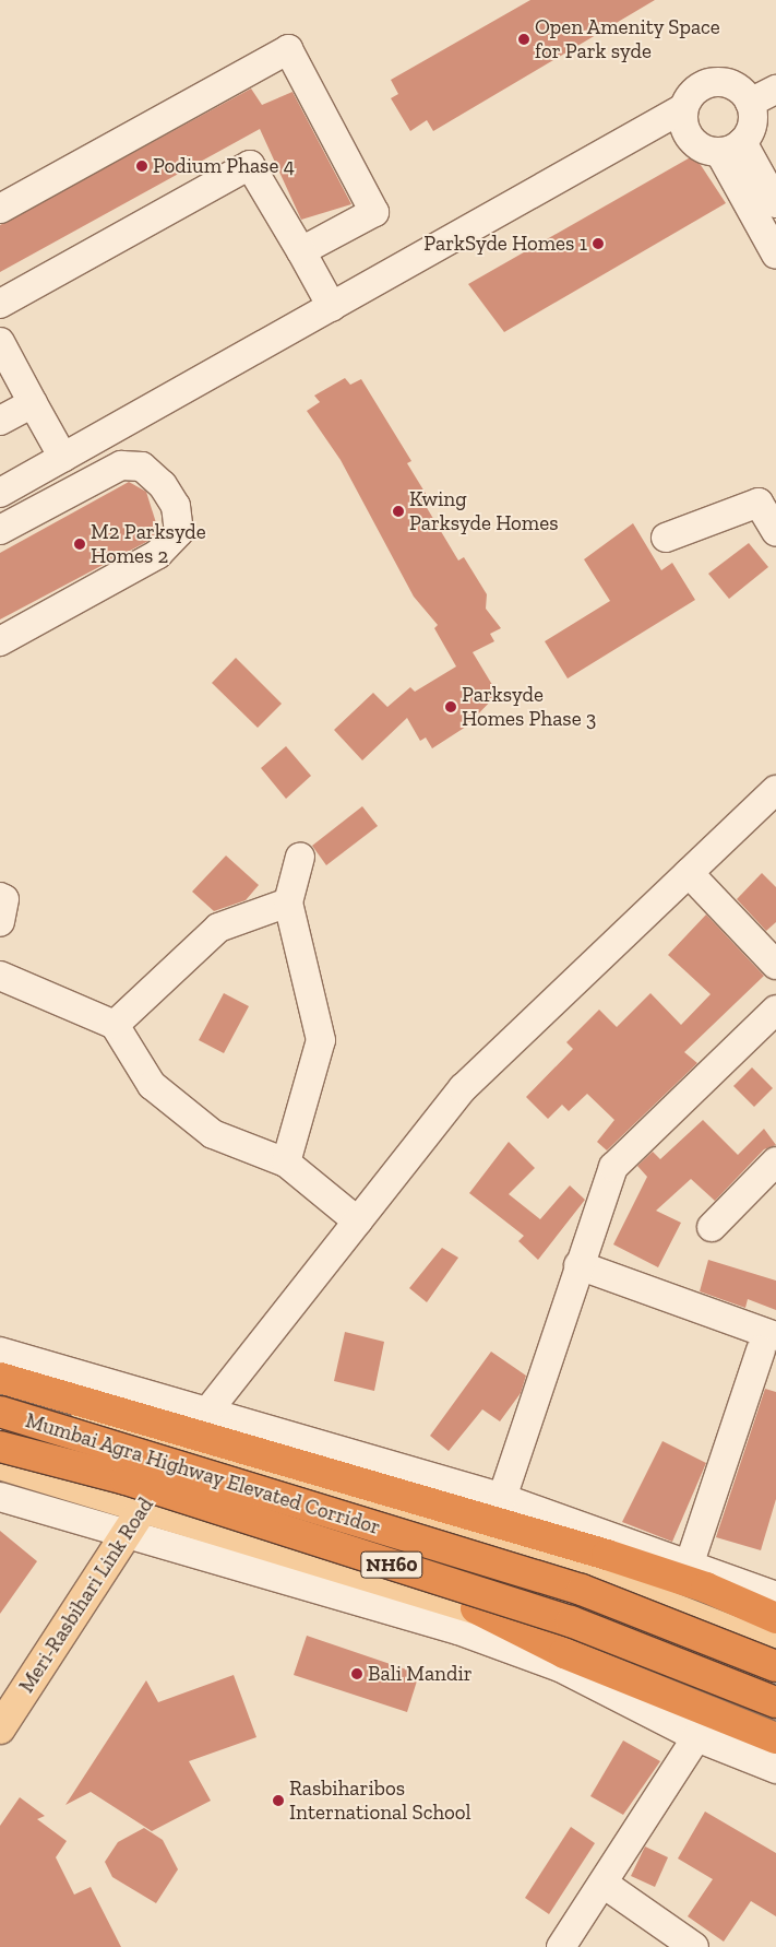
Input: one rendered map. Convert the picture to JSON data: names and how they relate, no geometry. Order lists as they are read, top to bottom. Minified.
{"streets":{"highway":["Mumbai Agra Highway Elevated Corridor","NH60"],"main road":["Meri-Rasbihari Link Road"]},"places":["Open Amenity Space for Park syde","Podium Phase 4","ParkSyde Homes 1","Kwing Parksyde Homes","M2 Parksyde Homes 2","Parksyde Homes Phase 3","Bali Mandir","Rasbiharibos International School"]}
